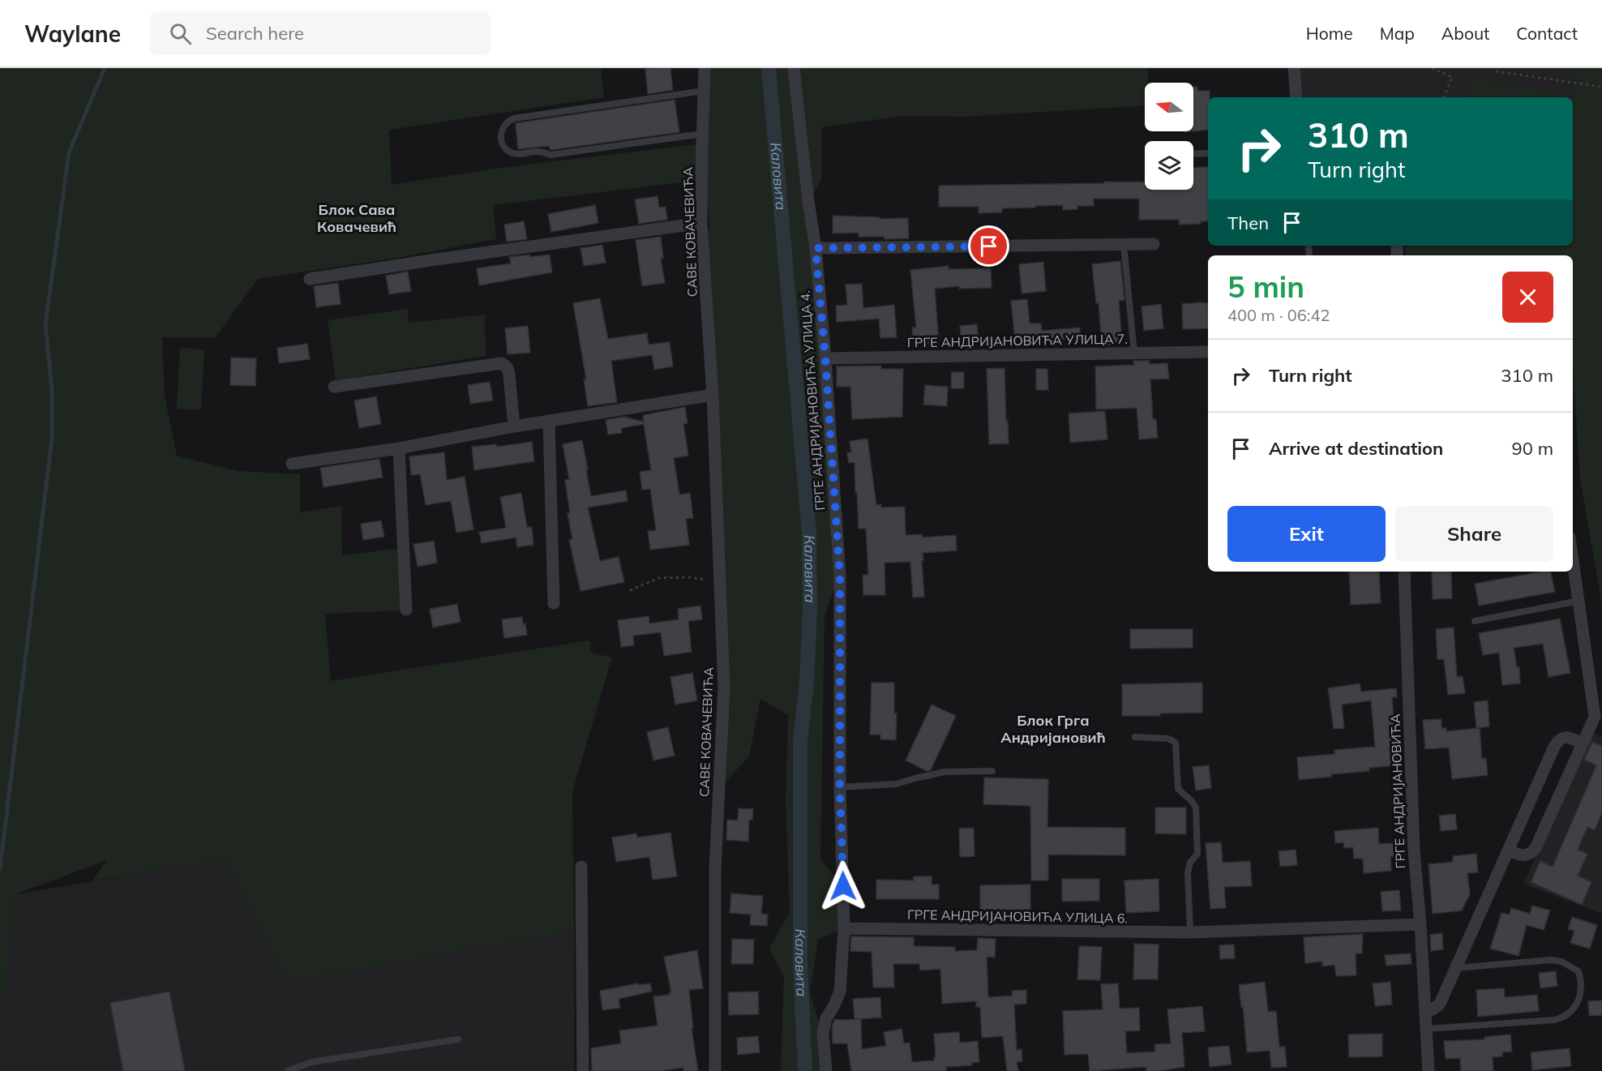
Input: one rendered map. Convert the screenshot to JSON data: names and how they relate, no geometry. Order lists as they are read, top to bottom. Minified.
{"streets":{"street":["САВЕ КОВАЧЕВИЋА","ГРГЕ АНДРИЈАНОВИЋА УЛИЦА 7.","ГРГЕ АНДРИЈАНОВИЋА УЛИЦА 4.","ГРГЕ АНДРИЈАНОВИЋА","ГРГЕ АНДРИЈАНОВИЋА УЛИЦА 6."]},"crossings":[["ГРГЕ АНДРИЈАНОВИЋА УЛИЦА 7.","ГРГЕ АНДРИЈАНОВИЋА УЛИЦА 4."],["ГРГЕ АНДРИЈАНОВИЋА УЛИЦА 4.","ГРГЕ АНДРИЈАНОВИЋА УЛИЦА 6."],["ГРГЕ АНДРИЈАНОВИЋА","ГРГЕ АНДРИЈАНОВИЋА УЛИЦА 6."]],"districts":["Блок Сава Ковачевић","Блок Грга Андријановић"],"water":["Каловита"],"north":"left","page":{"header":"Waylane","search":"Search here","nav":["Home","Map","About","Contact"],"turn":["310 m","Turn right"],"then":"Then","heading":["5 min","400 m · 06:42"],"list":[{"name":"Turn right","value":"310 m"},{"name":"Arrive at destination","value":"90 m"}],"buttons":["Exit","Share"]}}
